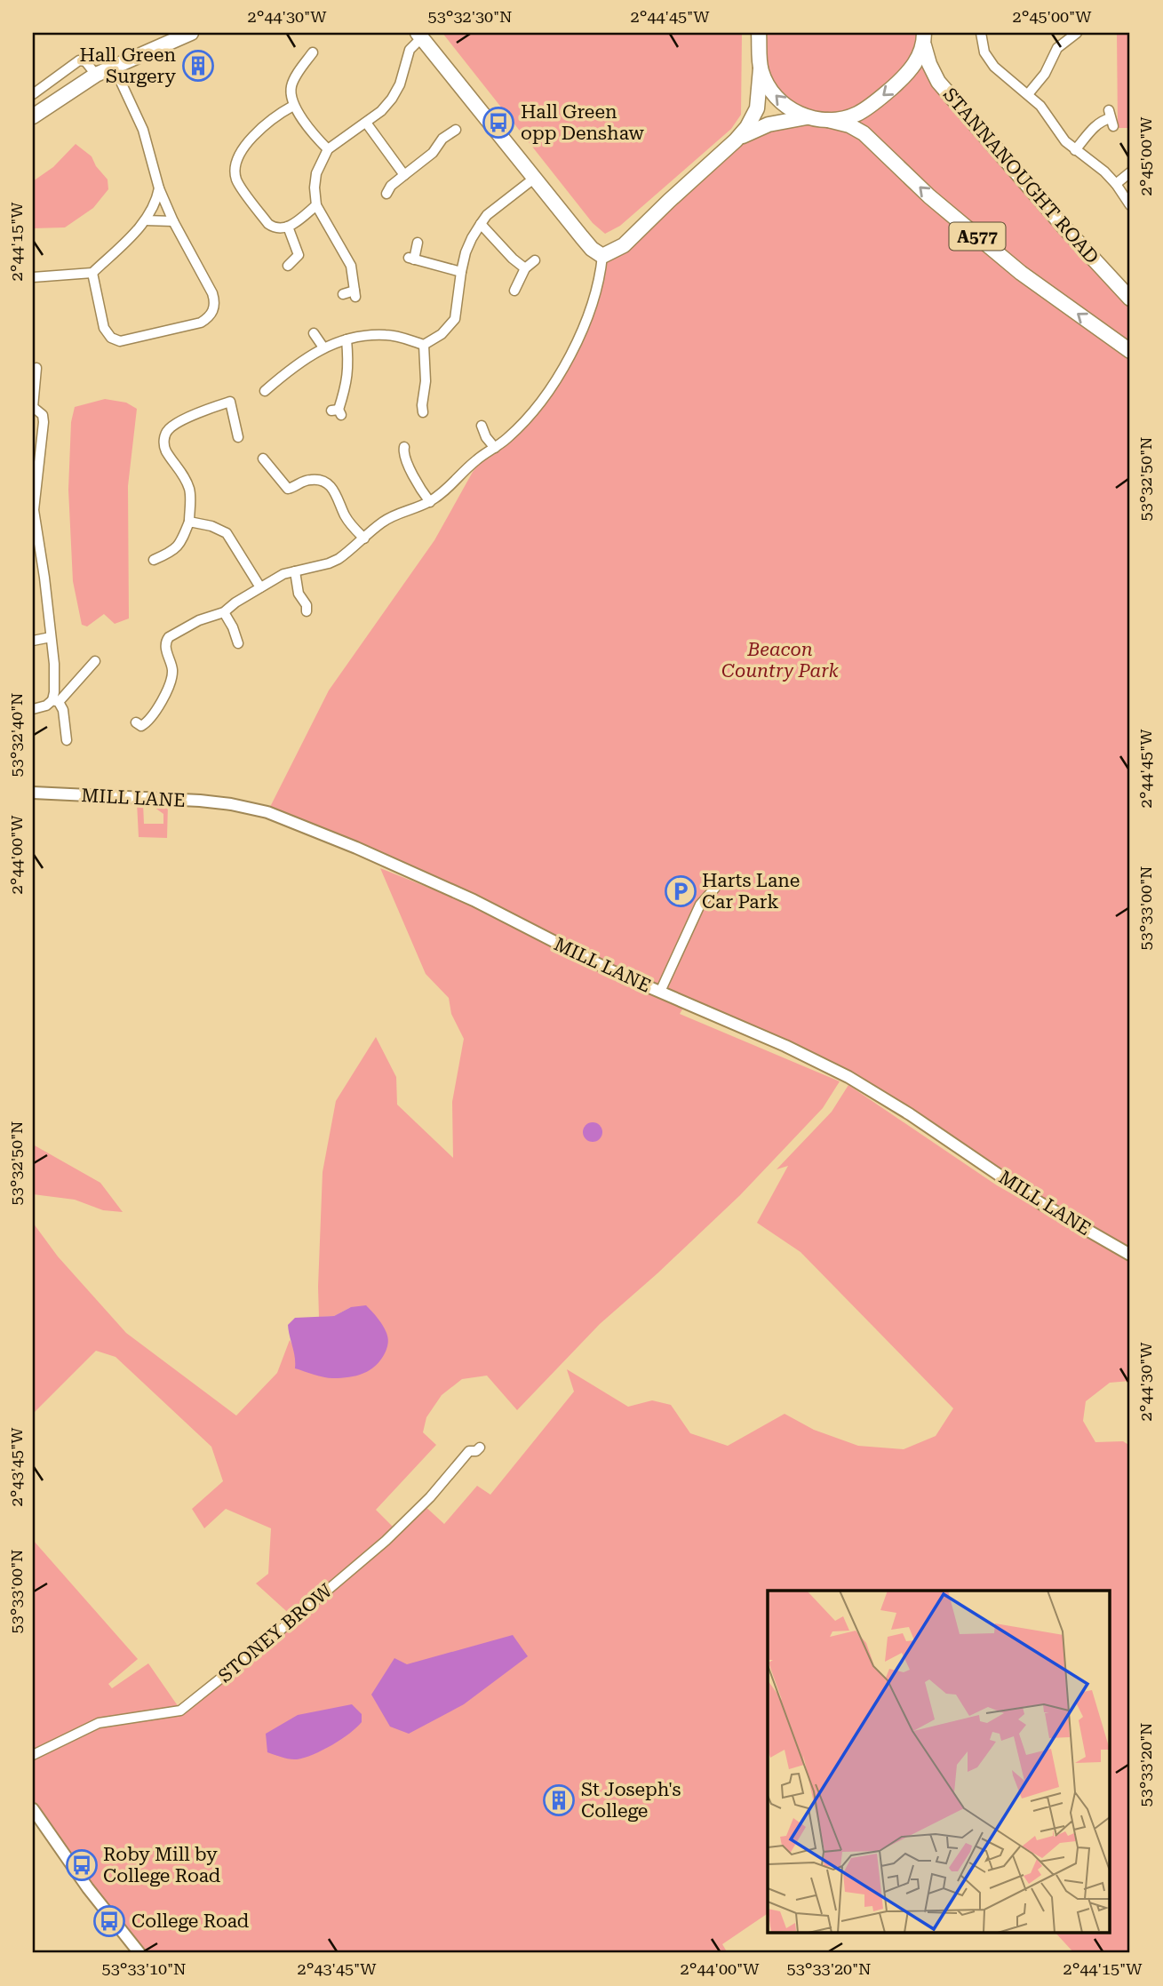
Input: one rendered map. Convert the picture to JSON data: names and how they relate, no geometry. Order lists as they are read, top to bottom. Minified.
{"streets":{"main road":["STANNANOUGHT ROAD","A577"],"street":["MILL LANE","STONEY BROW"]},"crossings":[["STANNANOUGHT ROAD","A577"]],"parks":["Beacon Country Park"],"places":{"building":["Hall Green Surgery","St Joseph's College"],"bus stop":["Hall Green opp Denshaw","Roby Mill by College Road","College Road"],"parking":["Harts Lane Car Park"]},"coordinates":["2°44'30\"W","53°32'30\"N","2°44'45\"W","2°45'00\"W","2°44'15\"W","53°32'50\"N","53°32'40\"N","2°44'00\"W","53°33'00\"N","2°43'45\"W","53°33'20\"N","53°33'10\"N"]}
